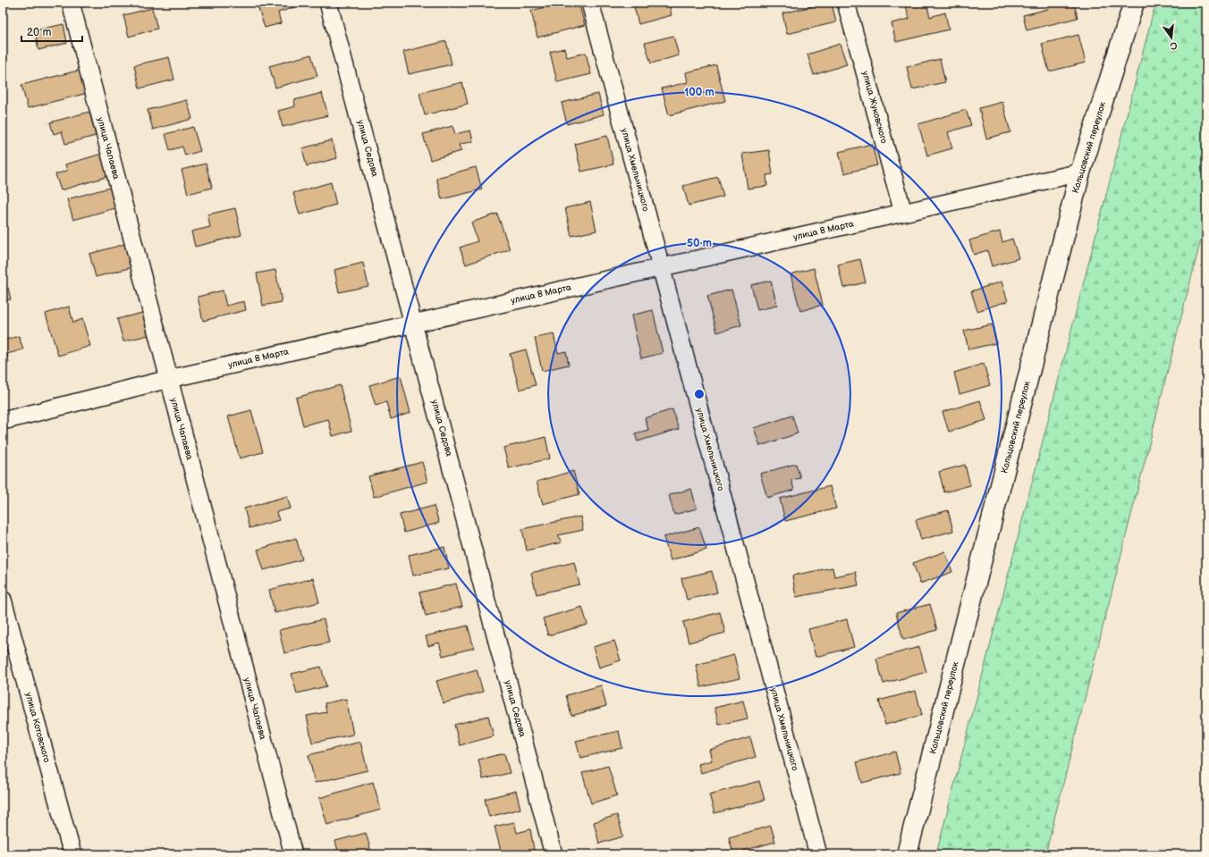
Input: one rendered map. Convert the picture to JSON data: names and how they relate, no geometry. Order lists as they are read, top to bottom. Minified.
{"streets":{"street":["улица Жуковского","Кольцовский переулок","улица Чапаева","улица Седова","улица Хмельницкого","улица 8 Марта","улица Котовского"]},"crossings":[["улица Жуковского","улица 8 Марта"],["Кольцовский переулок","улица 8 Марта"],["улица Чапаева","улица 8 Марта"],["улица Седова","улица 8 Марта"],["улица Хмельницкого","улица 8 Марта"]],"scale_bar":"20 m","north":"bottom","rings":["100 m","50 m"]}
